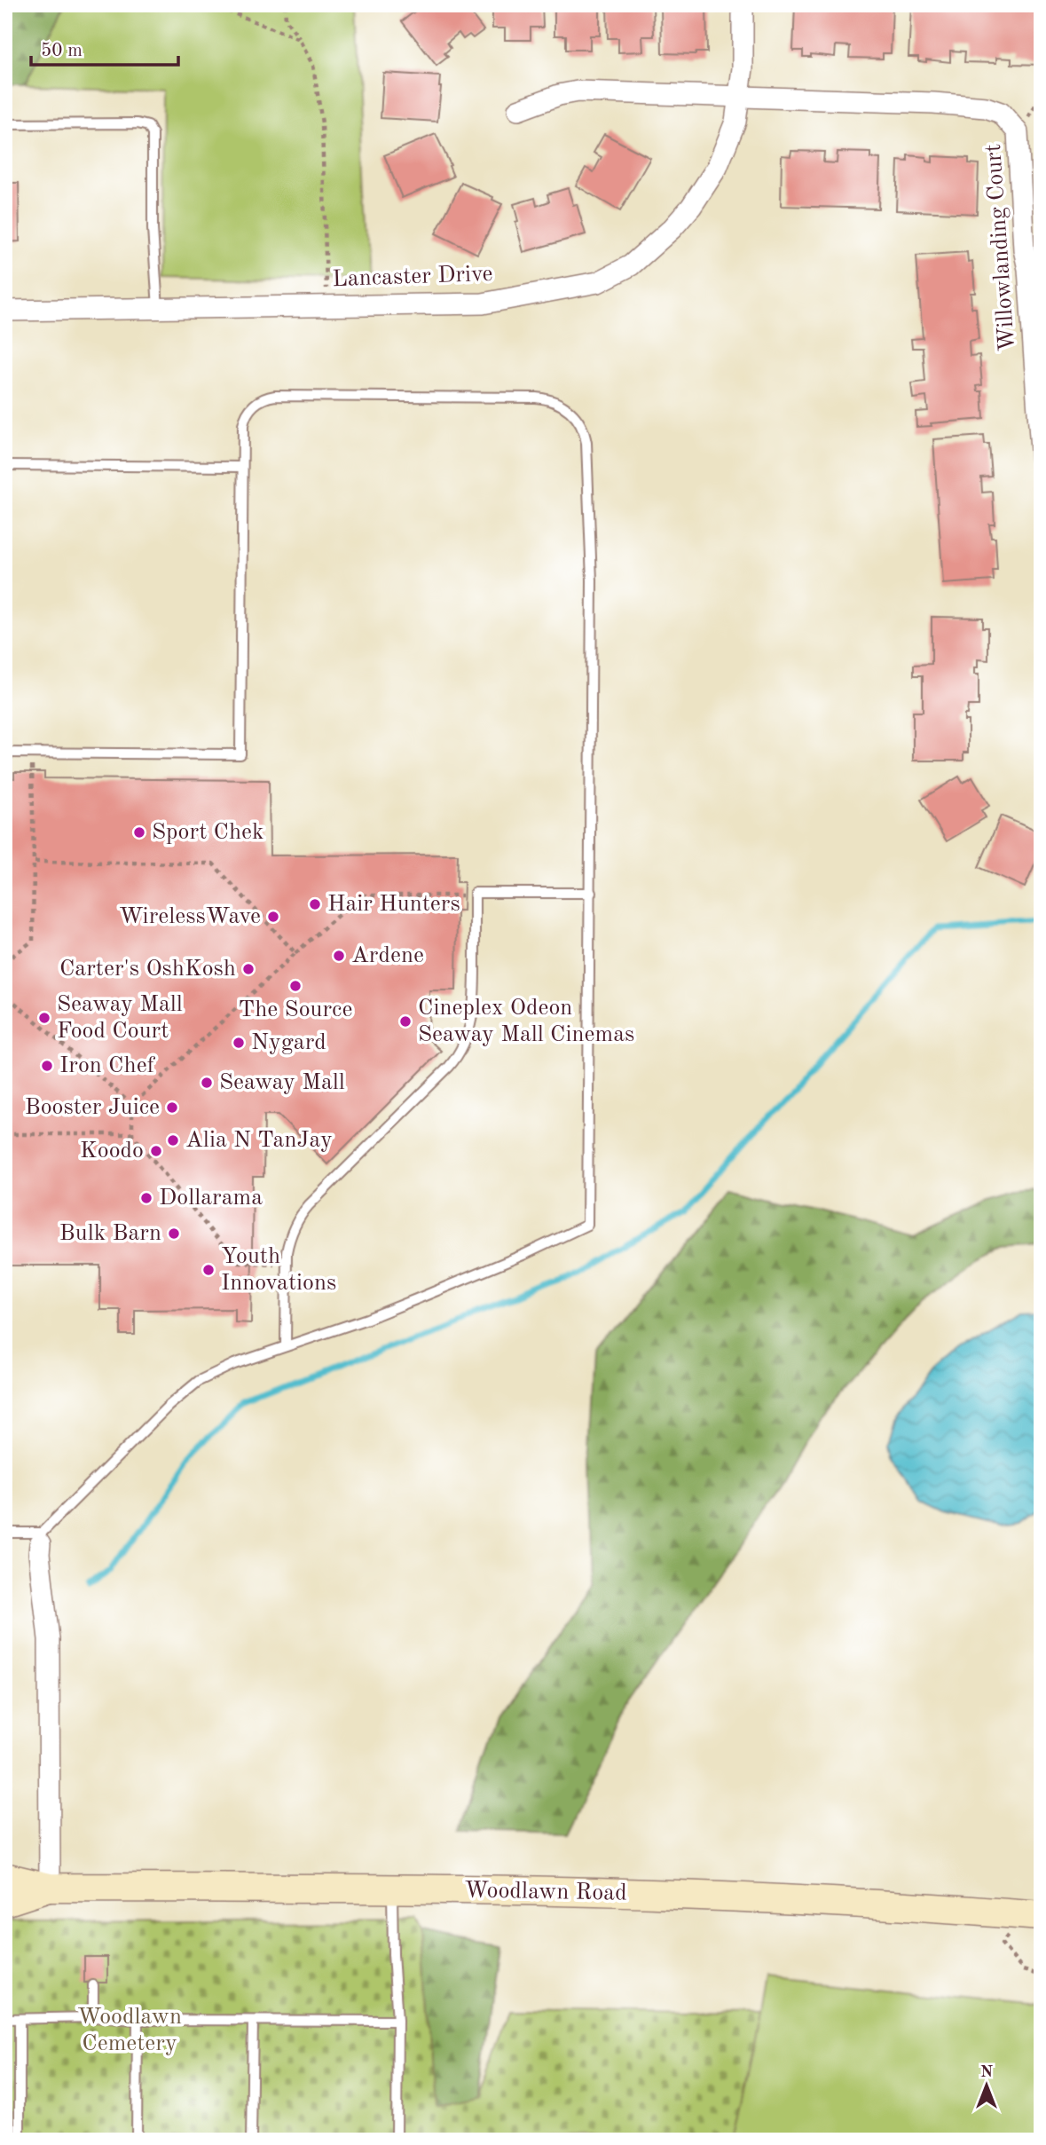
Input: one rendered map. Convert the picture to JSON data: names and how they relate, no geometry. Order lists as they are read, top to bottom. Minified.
{"streets":{"main road":["Woodlawn Road"],"street":["Willowlanding Court","Lancaster Drive"]},"crossings":[["Willowlanding Court","Lancaster Drive"]],"parks":["Woodlawn Cemetery"],"places":["Sport Chek","Hair Hunters","WirelessWave","Ardene","Carter's OshKosh","The Source","Seaway Mall Food Court","Cineplex Odeon Seaway Mall Cinemas","Nygard","Iron Chef","Seaway Mall","Booster Juice","Alia N TanJay","Koodo","Dollarama","Bulk Barn","Youth Innovations"],"scale_bar":"50 m","north":"top"}
